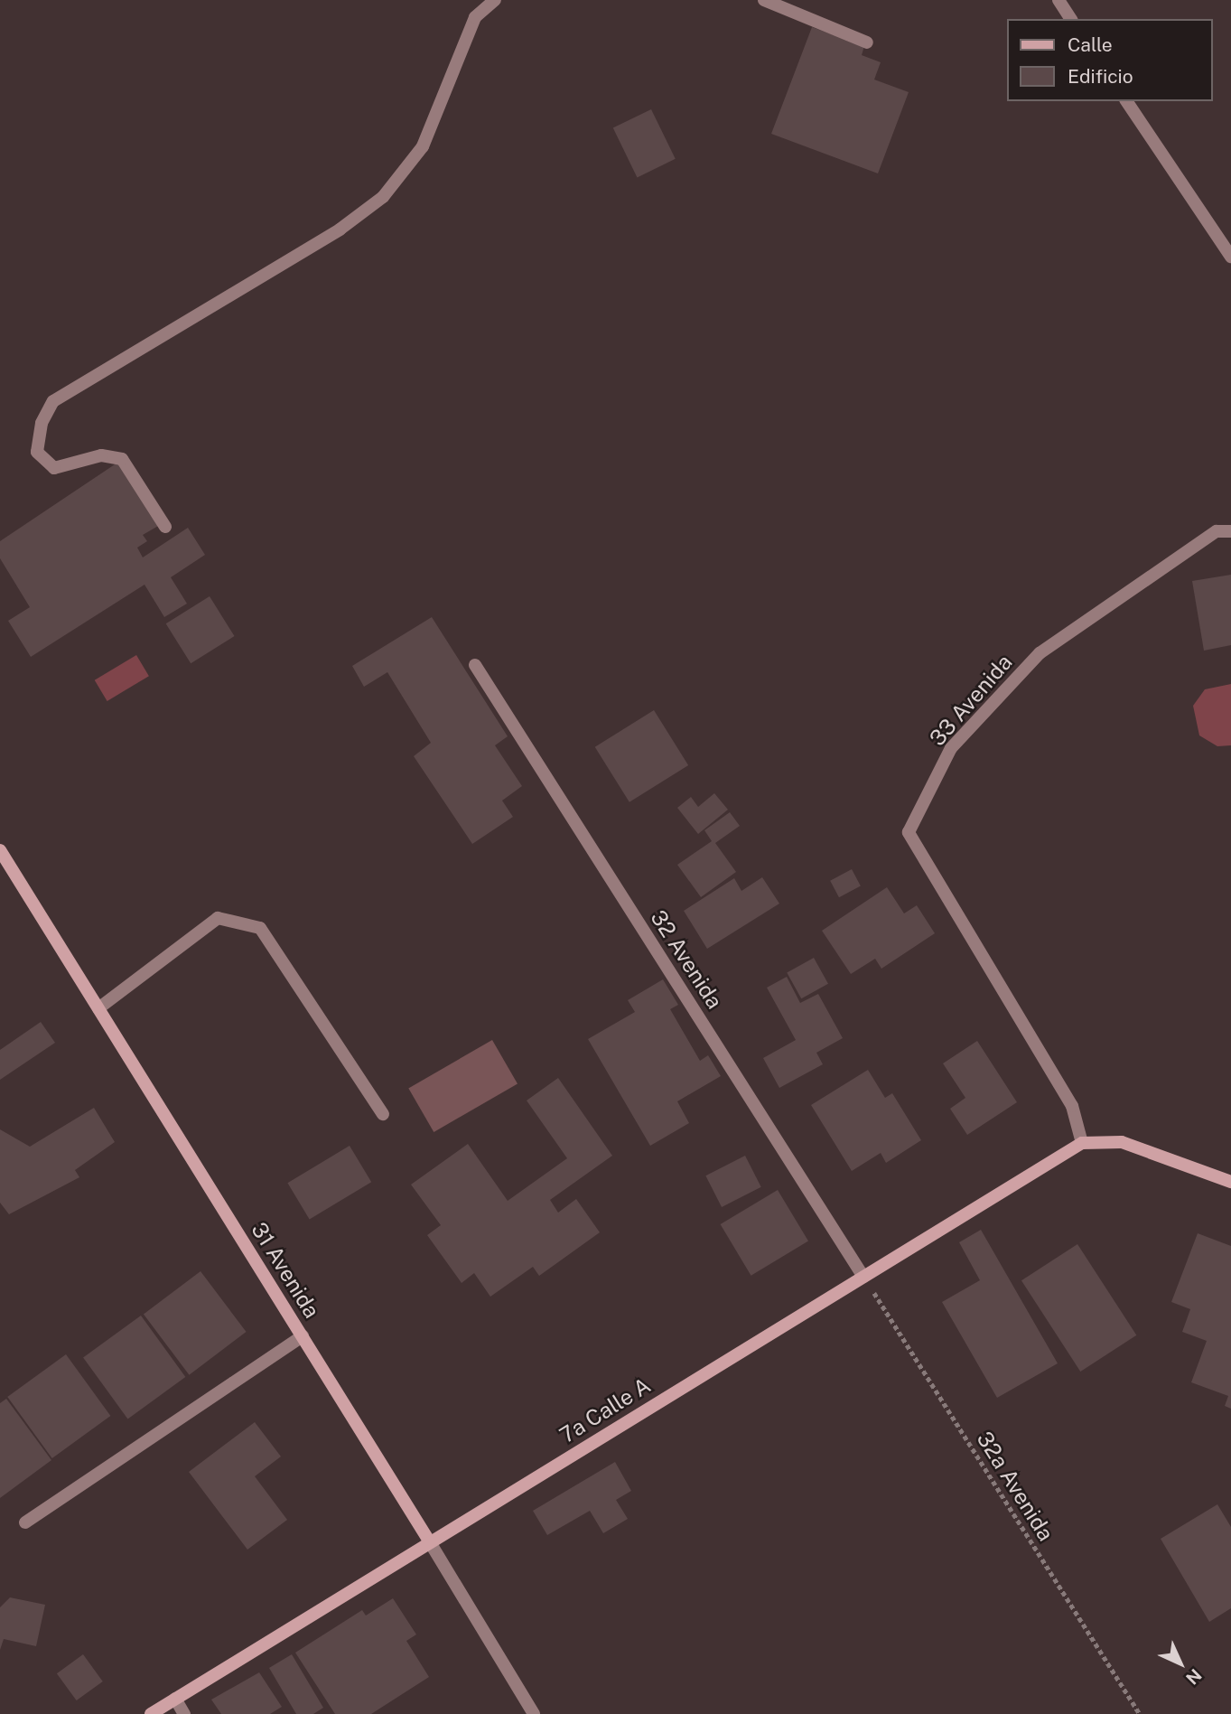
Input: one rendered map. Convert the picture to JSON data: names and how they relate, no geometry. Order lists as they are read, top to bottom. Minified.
{"streets":{"street":["33 Avenida","32 Avenida","31 Avenida","7a Calle A"],"path":["32a Avenida"]},"crossings":[["33 Avenida","7a Calle A"],["32 Avenida","7a Calle A"],["32 Avenida","32a Avenida"],["31 Avenida","7a Calle A"],["7a Calle A","32a Avenida"]],"legend":["Calle","Edificio"],"north":"bottom right"}
